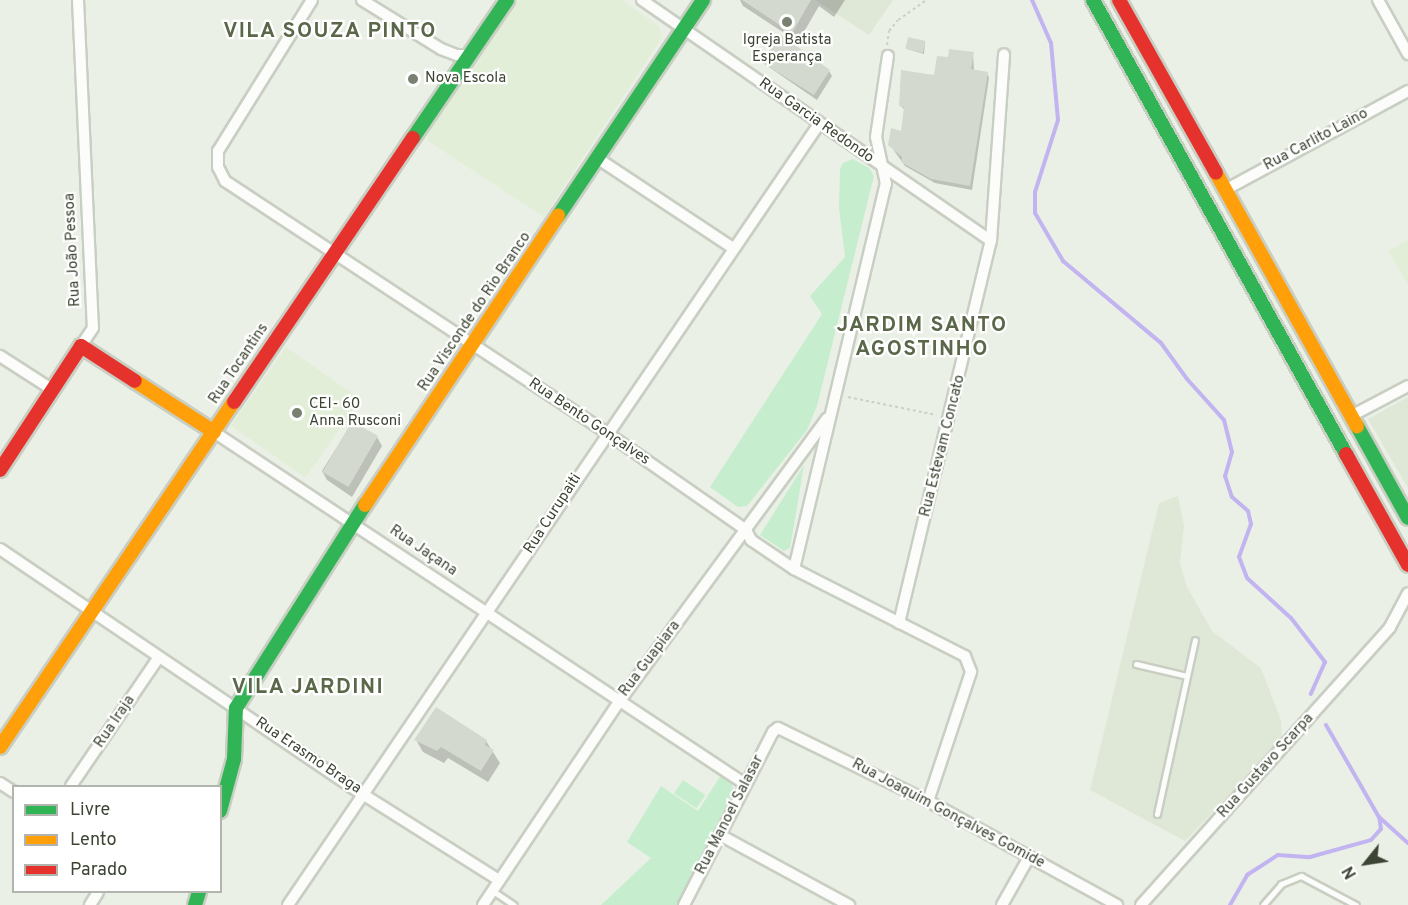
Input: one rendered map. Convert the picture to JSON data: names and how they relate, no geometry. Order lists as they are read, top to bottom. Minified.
{"streets":{"main road":["Rua João Pessoa","Rua Visconde do Rio Branco","Rua Tocantins","Rua Jaçana"],"street":["Rua Garcia Redondo","Rua Carlito Laino","Rua Bento Gonçalves","Rua Estevam Concato","Rua Curupaiti","Rua Guapiara","Rua Iraja","Rua Erasmo Braga","Rua Gustavo Scarpa","Rua Joaquim Gonçalves Gomide","Rua Manoel Salasar"]},"crossings":[["Rua Garcia Redondo","Rua Visconde do Rio Branco"],["Rua Garcia Redondo","Rua Estevam Concato"],["Rua Garcia Redondo","Rua Curupaiti"],["Rua João Pessoa","Rua Jaçana"],["Rua Visconde do Rio Branco","Rua Bento Gonçalves"],["Rua Visconde do Rio Branco","Rua Jaçana"],["Rua Visconde do Rio Branco","Rua Erasmo Braga"],["Rua Tocantins","Rua Bento Gonçalves"],["Rua Tocantins","Rua Jaçana"],["Rua Tocantins","Rua Erasmo Braga"],["Rua Bento Gonçalves","Rua Estevam Concato"],["Rua Bento Gonçalves","Rua Curupaiti"],["Rua Bento Gonçalves","Rua Guapiara"],["Rua Bento Gonçalves","Rua Joaquim Gonçalves Gomide"],["Rua Curupaiti","Rua Jaçana"],["Rua Curupaiti","Rua Erasmo Braga"],["Rua Jaçana","Rua Guapiara"],["Rua Jaçana","Rua Manoel Salasar"],["Rua Guapiara","Rua Erasmo Braga"],["Rua Iraja","Rua Erasmo Braga"],["Rua Joaquim Gonçalves Gomide","Rua Manoel Salasar"]],"districts":["VILA SOUZA PINTO","JARDIM SANTO AGOSTINHO","VILA JARDINI"],"places":["Igreja Batista Esperança","Nova Escola","CEI- 60 Anna Rusconi"],"legend":["Livre","Lento","Parado"],"north":"bottom left"}
